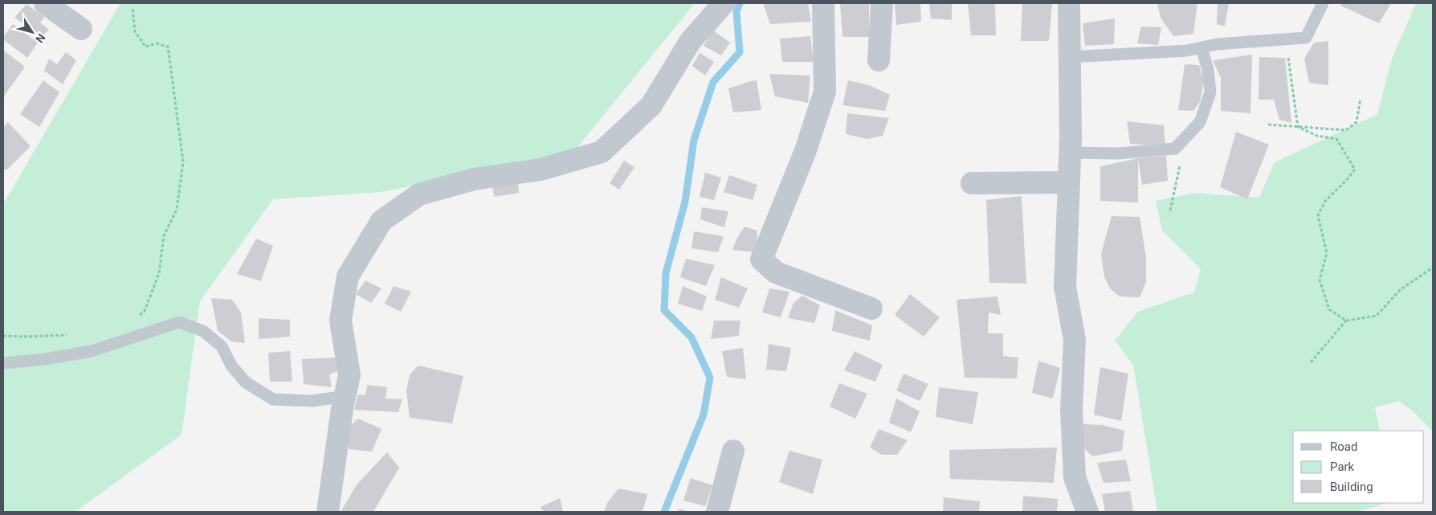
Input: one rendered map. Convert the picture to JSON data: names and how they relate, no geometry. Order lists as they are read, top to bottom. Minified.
{"legend":["Road","Park","Building"],"north":"bottom right"}
